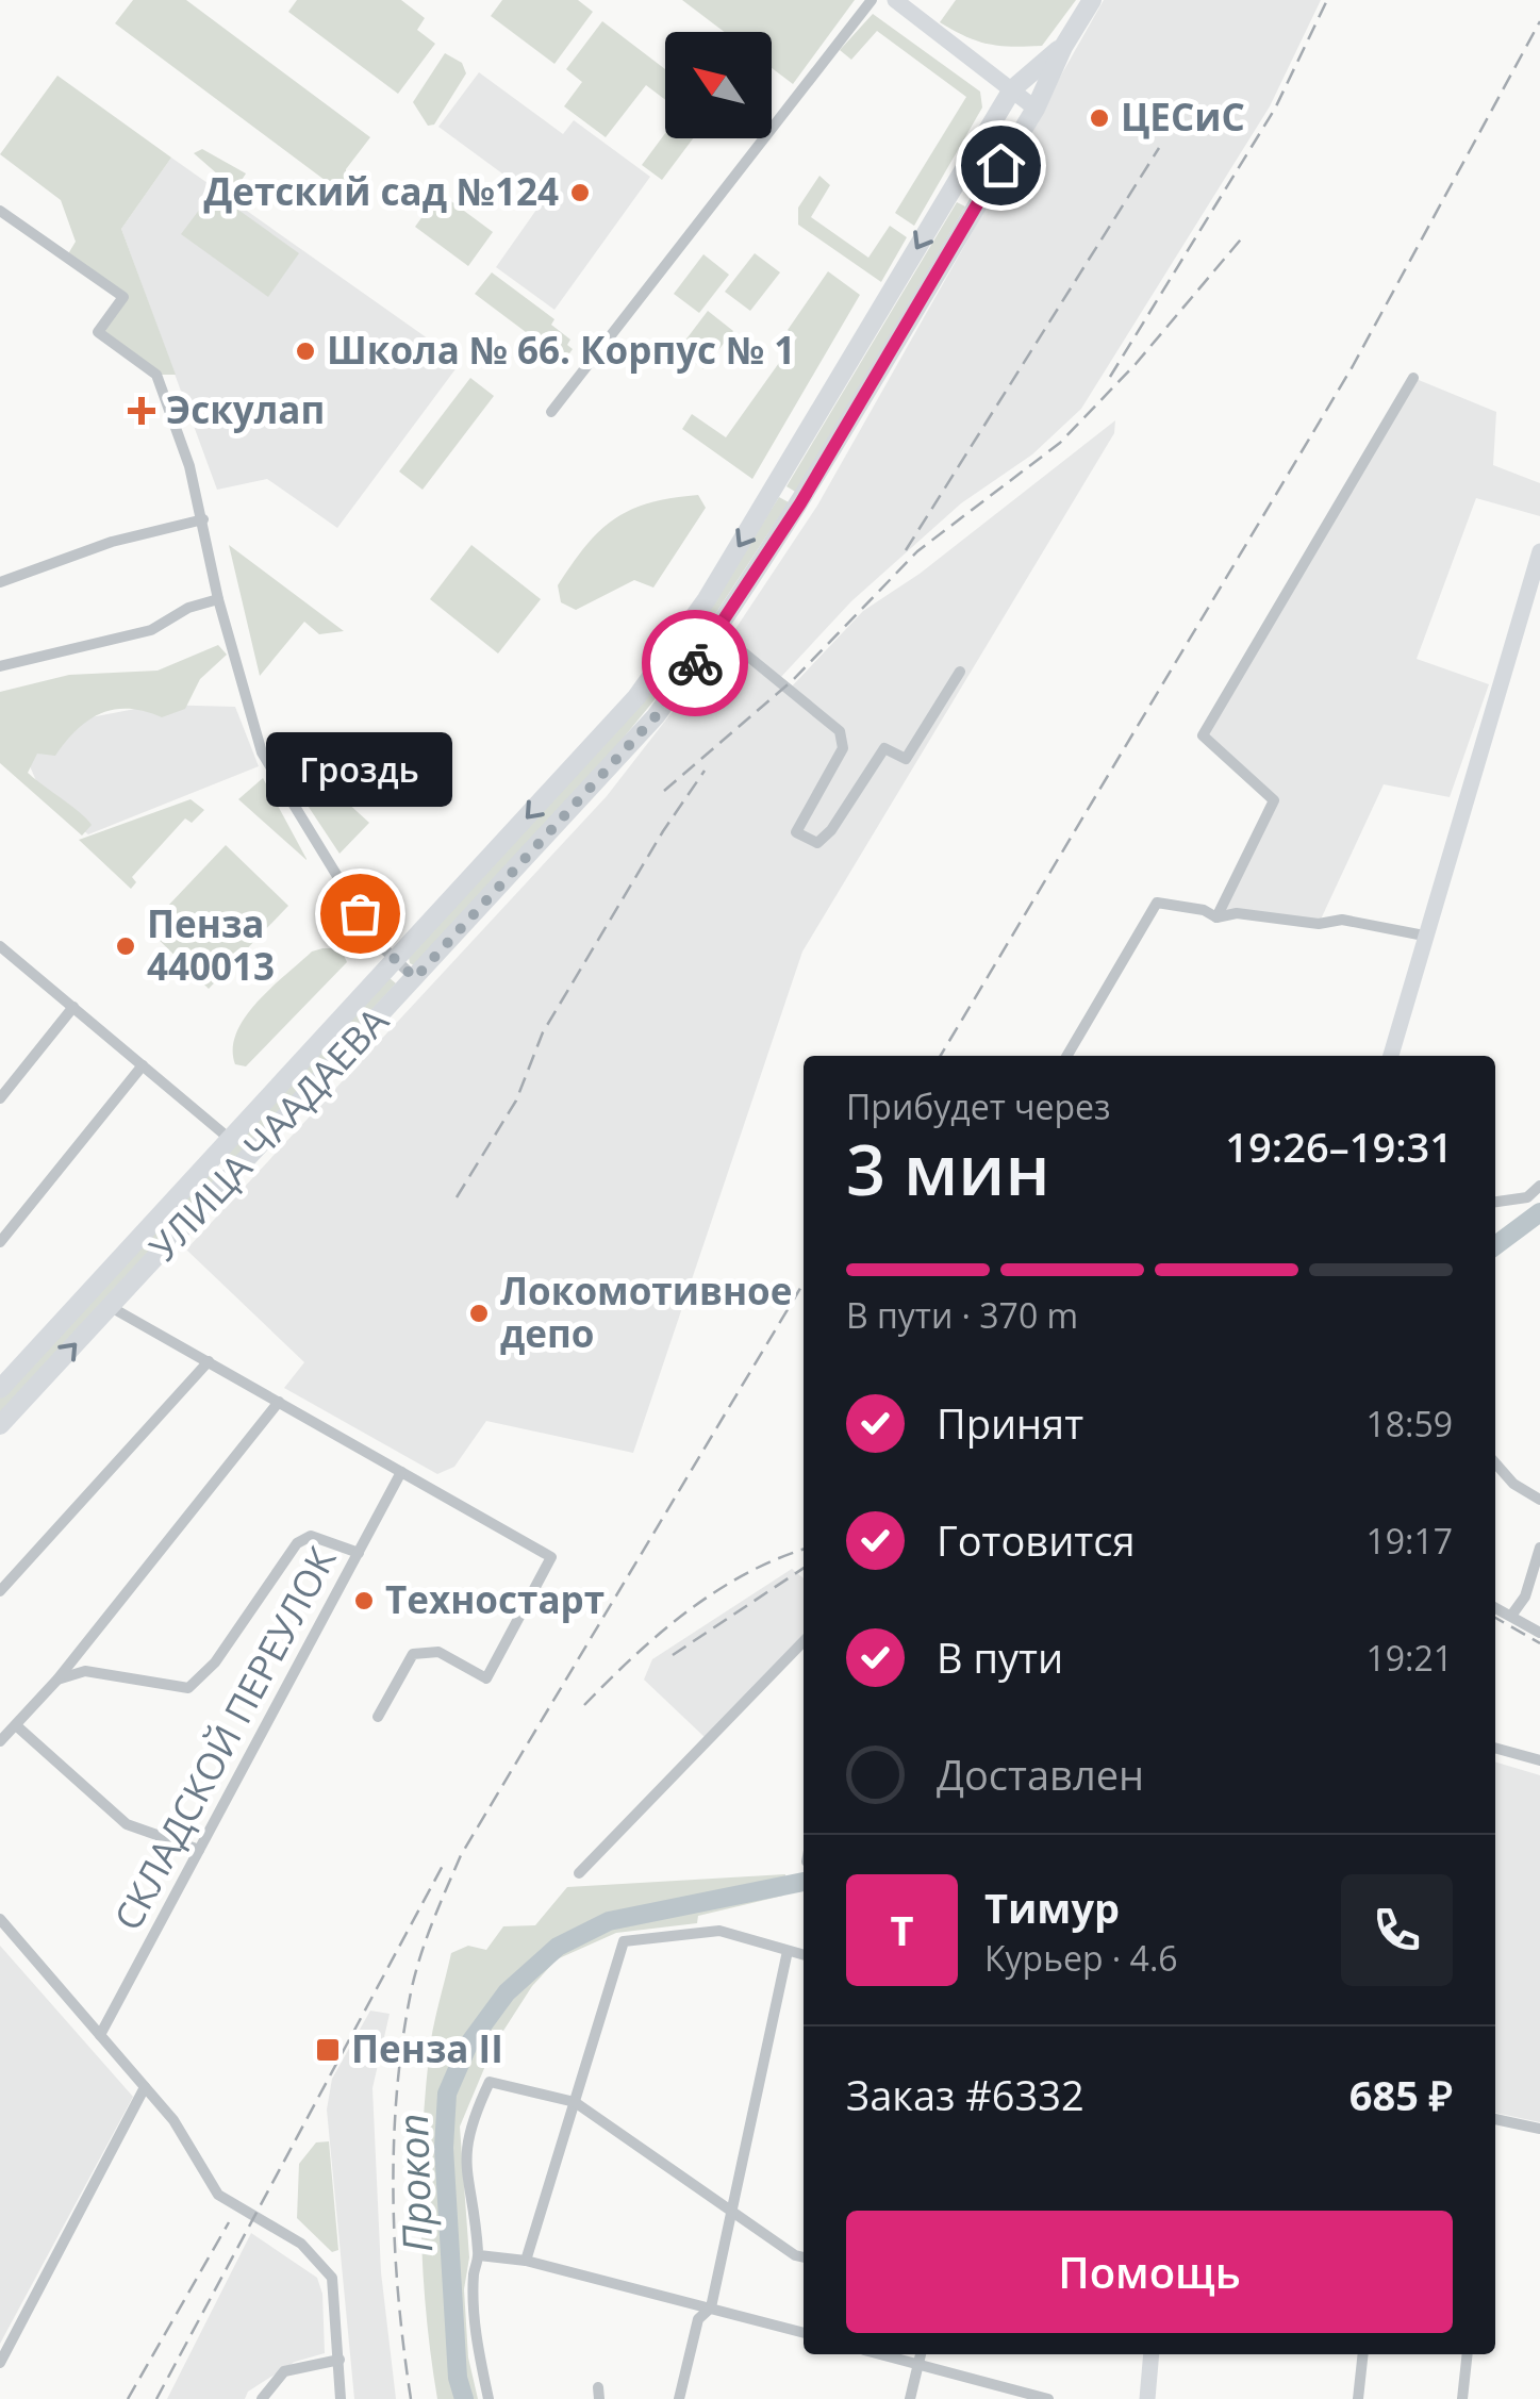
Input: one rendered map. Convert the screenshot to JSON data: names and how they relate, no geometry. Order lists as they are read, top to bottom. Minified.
{"streets":{"main road":["УЛИЦА ЧААДАЕВА"],"street":["СКЛАДСКОЙ ПЕРЕУЛОК"]},"water":["Прокоп"],"places":{"other":["ЦЕСиС","Детский сад №124","Школа № 66. Корпус № 1","Гроздь","Пенза 440013","Локомотивное депо","Техностарт"],"health":["Эскулап"],"transit":["Пенза II"]},"north":"top left","page":{"bubble":"Гроздь","heading":["3 мин","Прибудет через","19:26–19:31"],"panel":["Тимур","Курьер · 4.6","Заказ #6332","685 ₽"],"bar":"В пути · 370 m","list":[["Принят","18:59"],["Готовится","19:17"],["В пути","19:21"],"Доставлен"],"round":"Т","buttons":"Помощь"}}
